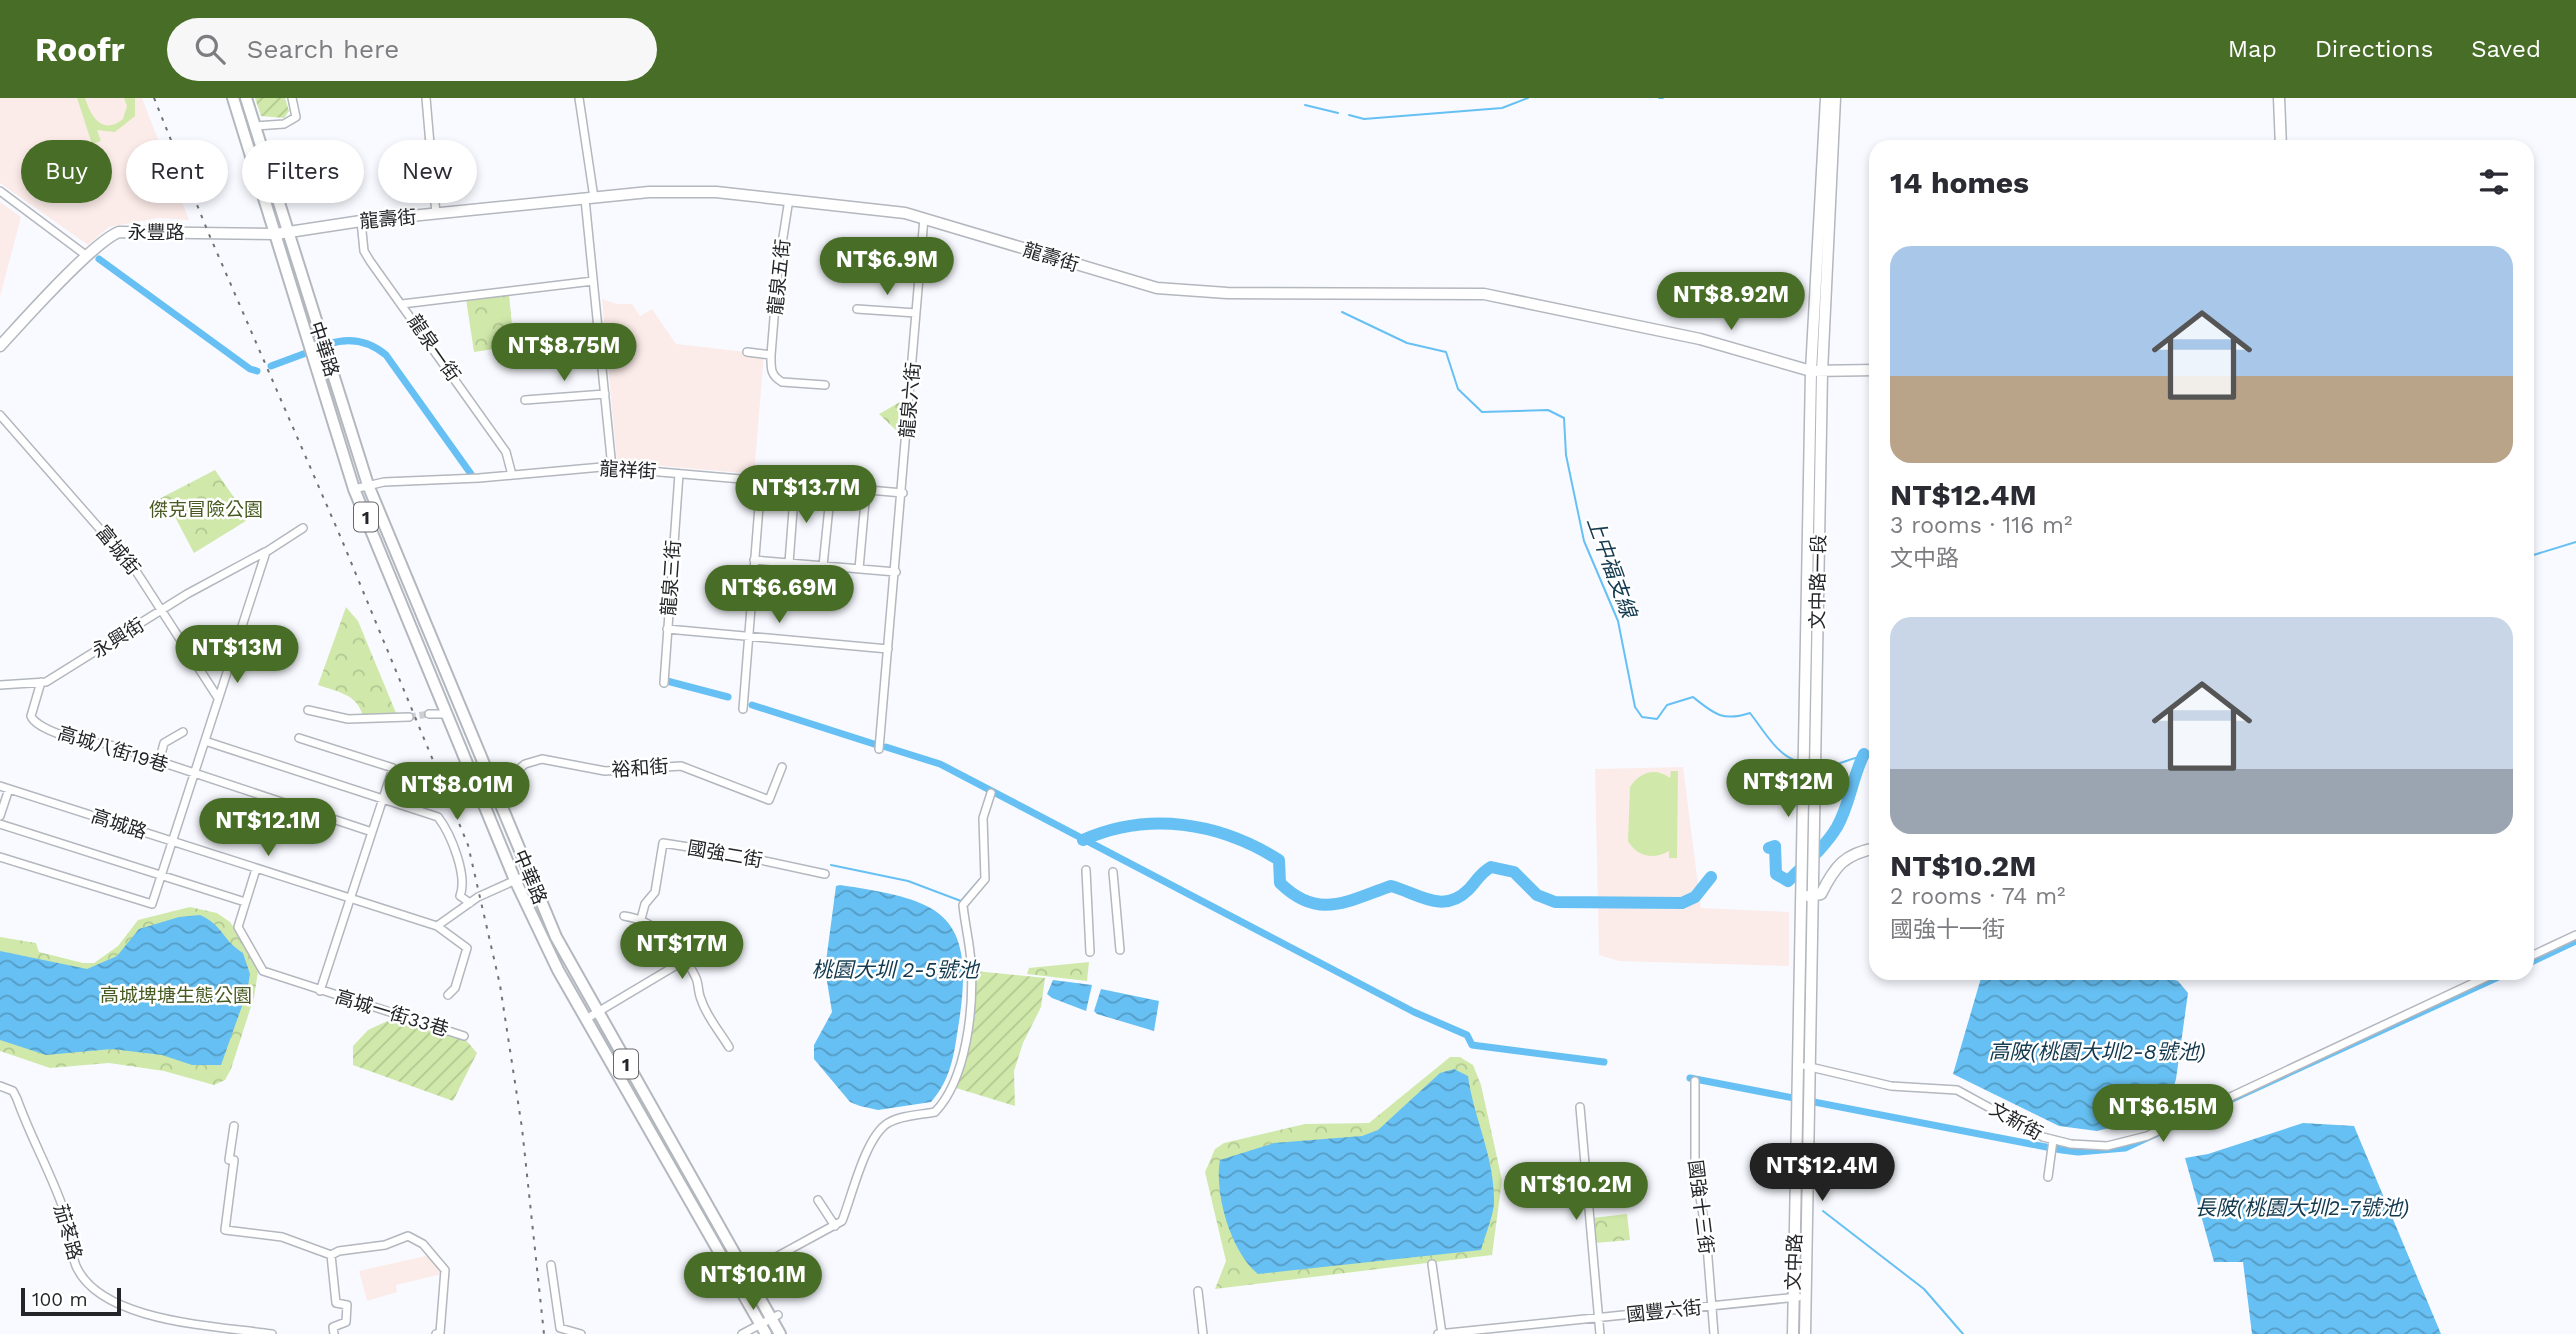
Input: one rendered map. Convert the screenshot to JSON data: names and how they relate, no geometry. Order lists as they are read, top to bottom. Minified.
{"streets":{"main road":["中華路","1"],"street":["龍壽街","永豐路","龍泉五街","龍泉一街","龍泉六街","龍祥街","富城街","龍泉三街","文中路一段","永興街","高城八街19巷","裕和街","高城路","國強二街","高城一街33巷","文新街","國強十三街","茄苳路","文中路","國豐六街"]},"crossings":[["龍壽街","永豐路"],["龍壽街","龍泉五街"],["龍壽街","龍泉一街"],["龍壽街","中華路"],["龍壽街","龍泉六街"],["龍壽街","1"],["龍壽街","文中路一段"],["永豐路","中華路"],["永豐路","1"],["龍泉一街","龍祥街"],["中華路","龍祥街"],["中華路","1"],["中華路","裕和街"],["龍泉六街","龍祥街"],["龍祥街","龍泉三街"],["富城街","永興街"],["文中路一段","文新街"],["文中路一段","文中路"],["永興街","高城八街19巷"],["文新街","文中路"],["國強十三街","國豐六街"],["文中路","國豐六街"]],"water":["上中福支線","桃園大圳 2-5號池","高陂(桃園大圳2-8號池)","長陂(桃園大圳2-7號池)"],"parks":["傑克冒險公園","高城埤塘生態公園"],"scale_bar":"100 m","page":{"header":"Roofr","search":"Search here","nav":["Map","Directions","Saved"],"chip":["Buy","Rent","Filters","New"],"heading":"14 homes","list":[{"name":"NT$12.4M","note":"3 rooms · 116 m² · 文中路"},{"name":"NT$10.2M","note":"2 rooms · 74 m² · 國強十一街"}],"price":["NT$6.9M","NT$8.92M","NT$8.75M","NT$13.7M","NT$6.69M","NT$13M","NT$12M","NT$8.01M","NT$12.1M","NT$17M","NT$6.15M","NT$12.4M","NT$10.2M","NT$10.1M"],"scale":"100 m"}}
